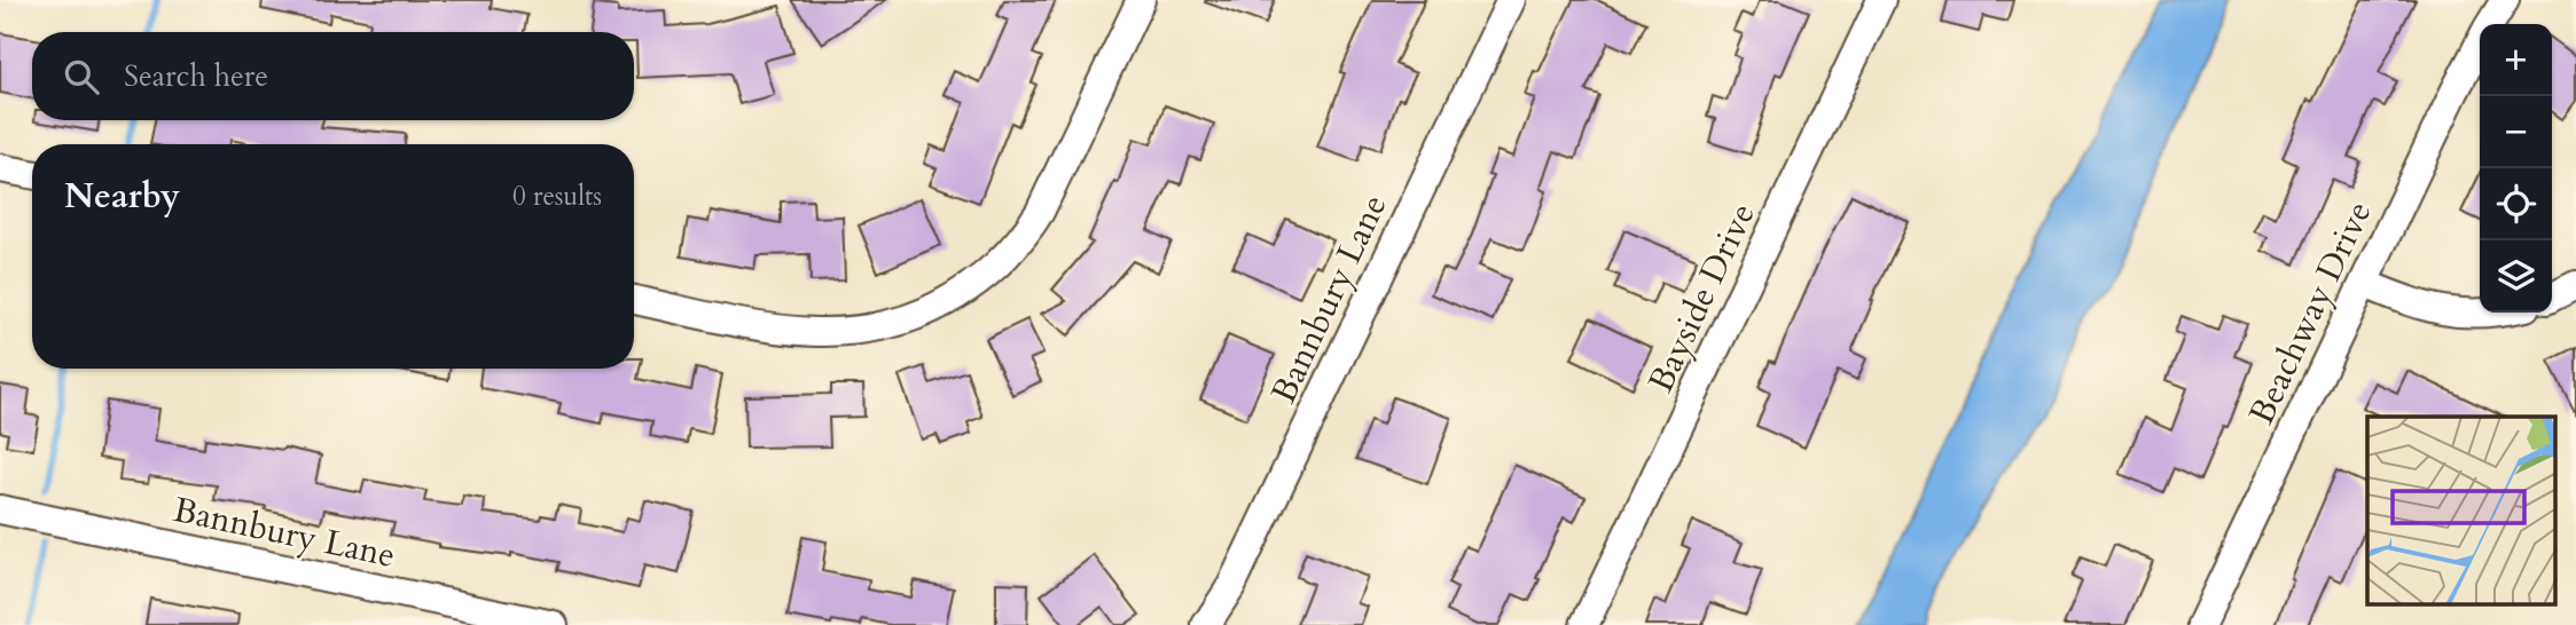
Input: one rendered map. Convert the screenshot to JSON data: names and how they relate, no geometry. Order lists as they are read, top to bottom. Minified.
{"streets":{"street":["Bayside Drive","Bannbury Lane","Beachway Drive"]},"page":{"map_buttons":["+","−"],"search":"Search here","heading":["Nearby","0 results"]}}
